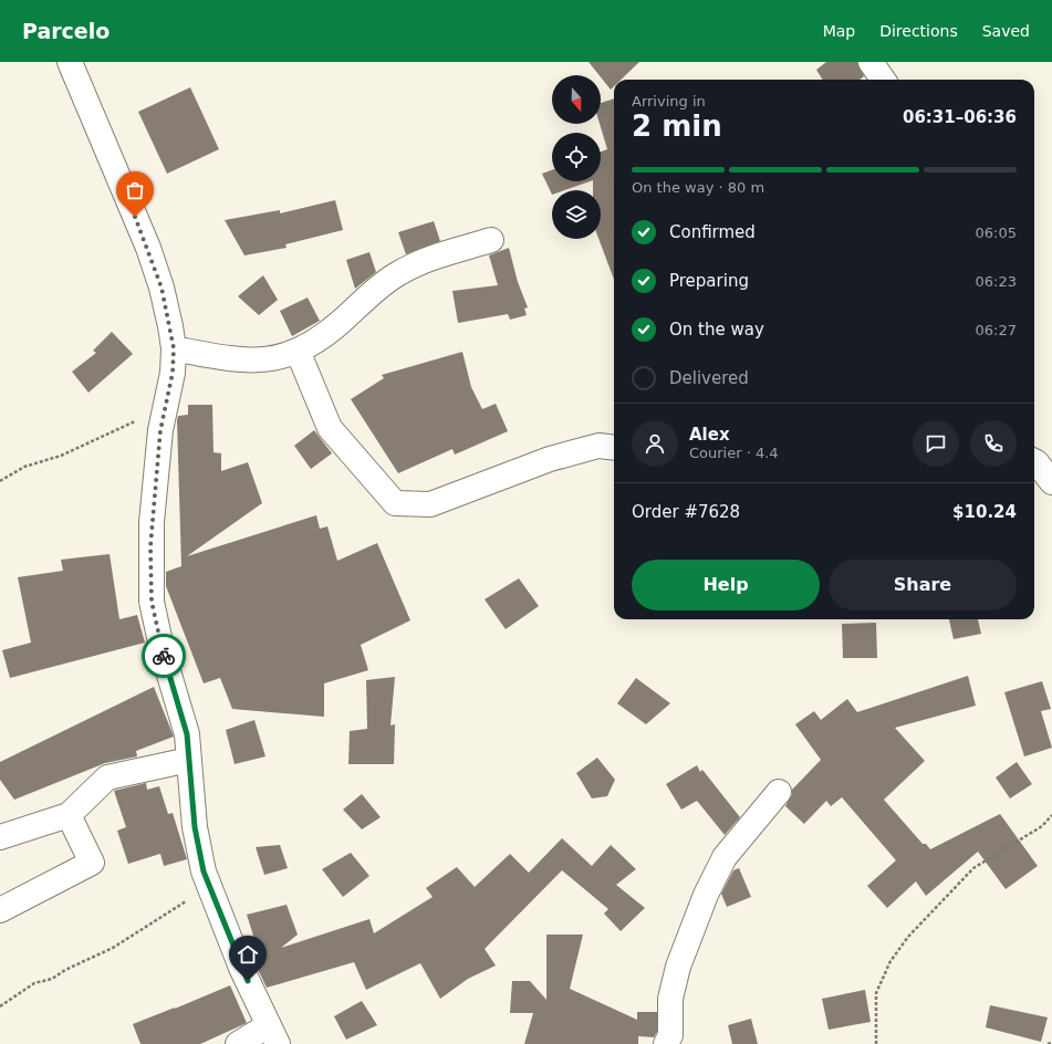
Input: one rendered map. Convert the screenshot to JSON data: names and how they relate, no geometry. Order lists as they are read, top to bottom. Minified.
{"north":"bottom","page":{"header":"Parcelo","nav":["Map","Directions","Saved"],"heading":["2 min","Arriving in","06:31–06:36"],"panel":["Alex","Courier · 4.4","Order #7628","$10.24"],"bar":"On the way · 80 m","list":[["Confirmed","06:05"],["Preparing","06:23"],["On the way","06:27"],"Delivered"],"buttons":["Help","Share"]}}
